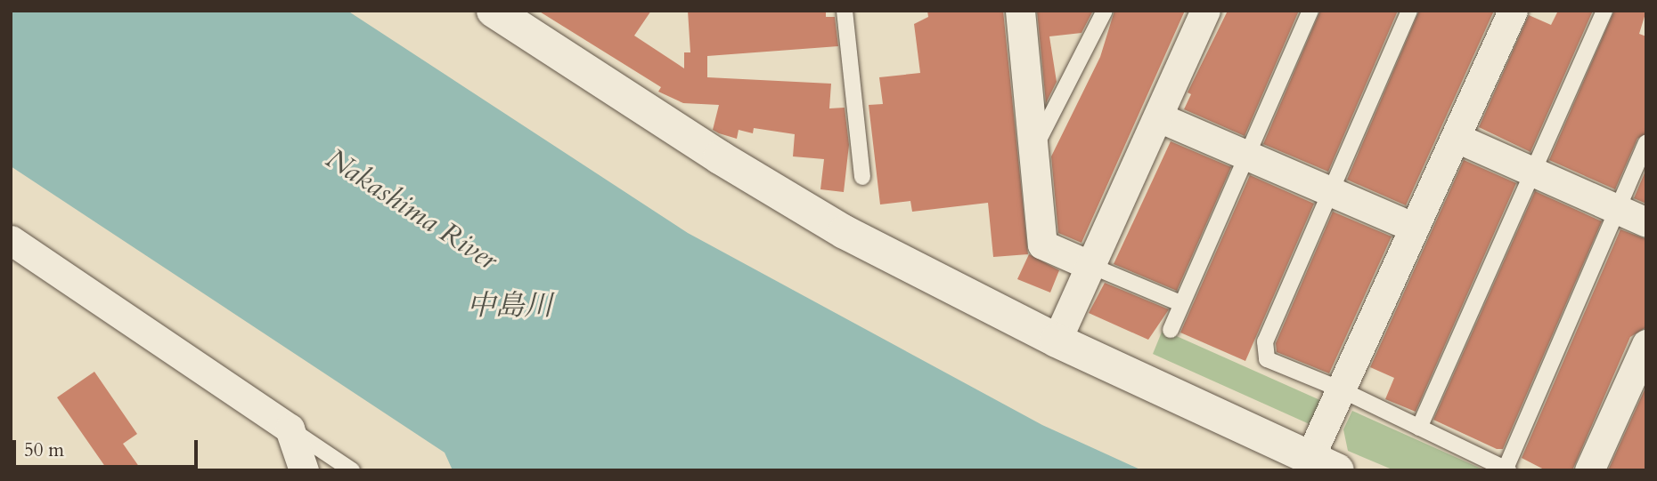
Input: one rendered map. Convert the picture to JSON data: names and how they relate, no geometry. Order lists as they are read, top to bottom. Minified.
{"water":["Nakashima River","中島川"],"scale_bar":"50 m"}
